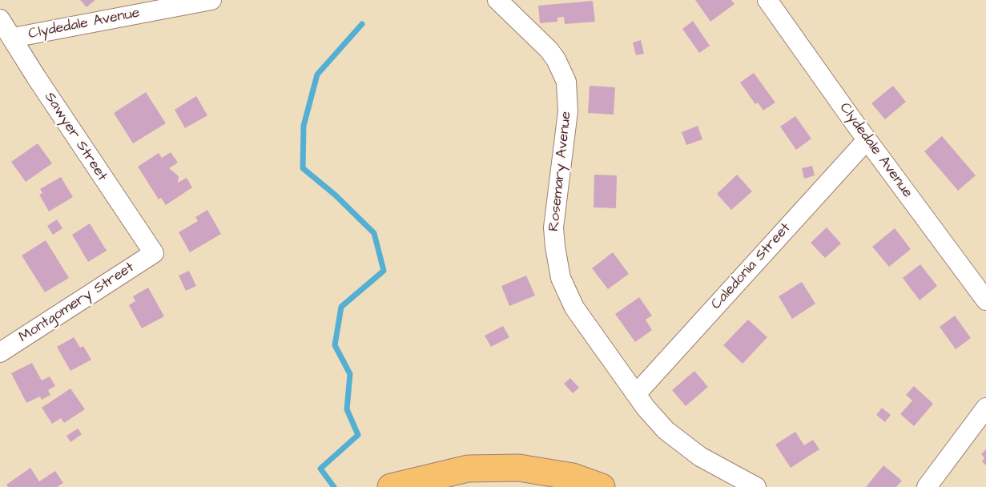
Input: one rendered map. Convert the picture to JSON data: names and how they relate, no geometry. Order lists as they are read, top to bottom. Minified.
{"streets":{"street":["Clydedale Avenue","Sawyer Street","Rosemary Avenue","Caledonia Street","Montgomery Street"]},"crossings":[["Clydedale Avenue","Sawyer Street"],["Clydedale Avenue","Caledonia Street"],["Sawyer Street","Montgomery Street"],["Rosemary Avenue","Caledonia Street"]]}
